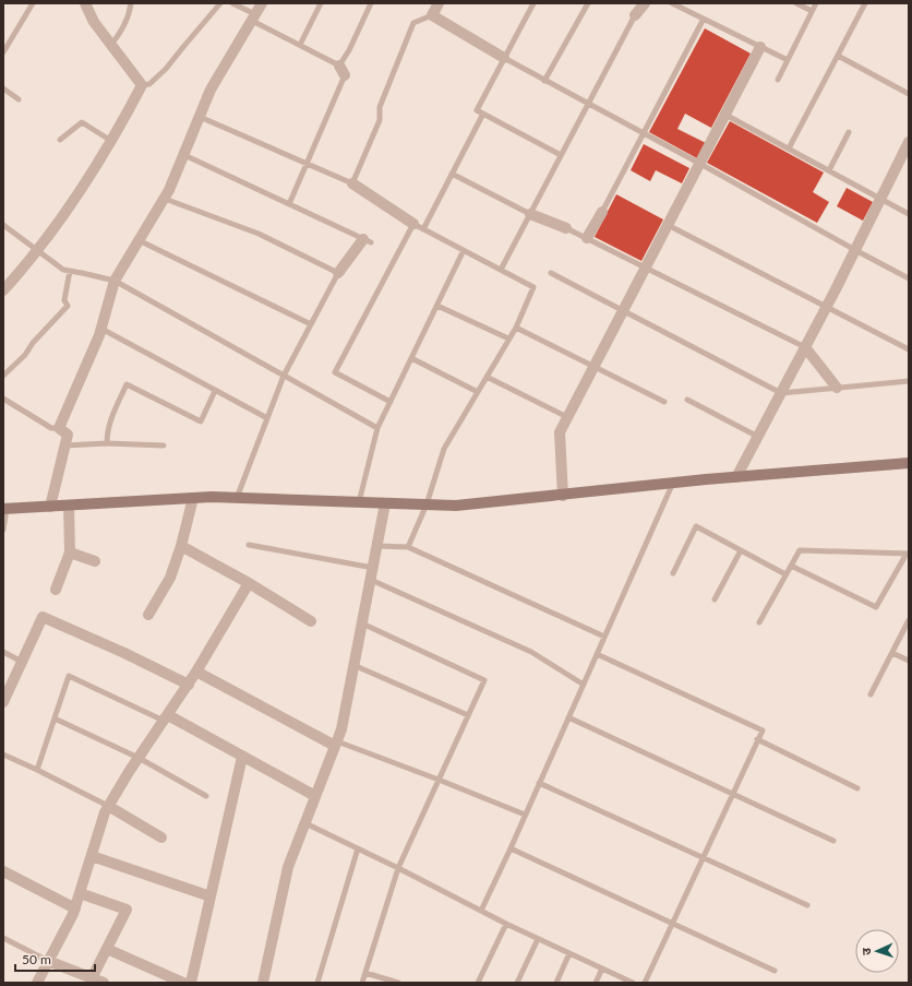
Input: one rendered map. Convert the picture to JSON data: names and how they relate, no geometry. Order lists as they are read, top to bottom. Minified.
{"scale_bar":"50 m","north":"left"}
